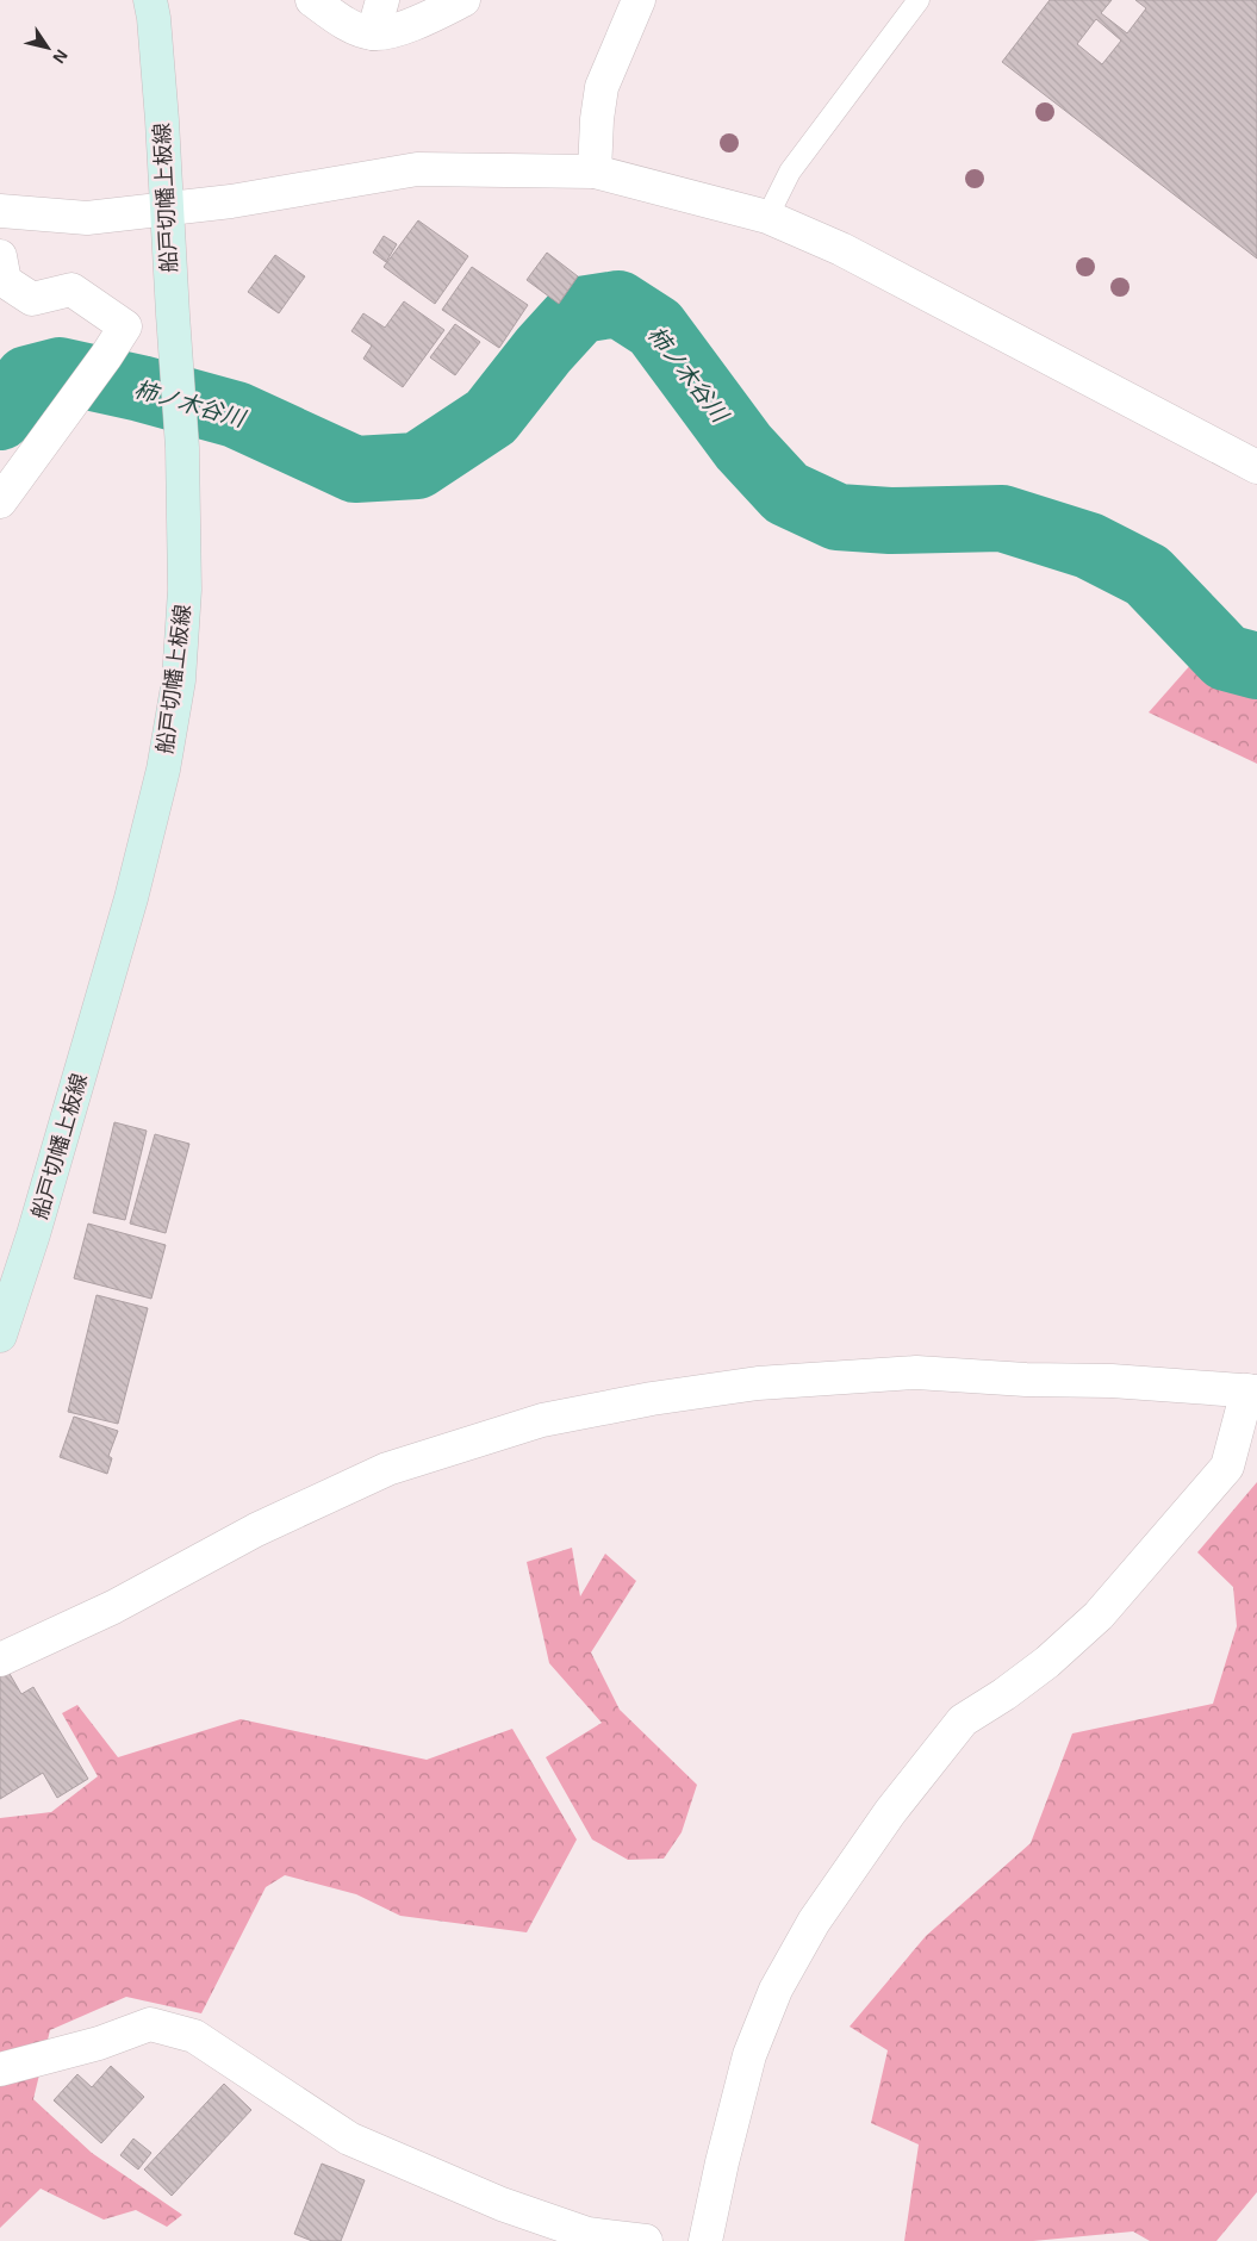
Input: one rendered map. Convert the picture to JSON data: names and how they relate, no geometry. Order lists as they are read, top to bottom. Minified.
{"streets":{"main road":["船戸切幡上板線"]},"water":["柿ノ木谷川"],"north":"bottom right"}
